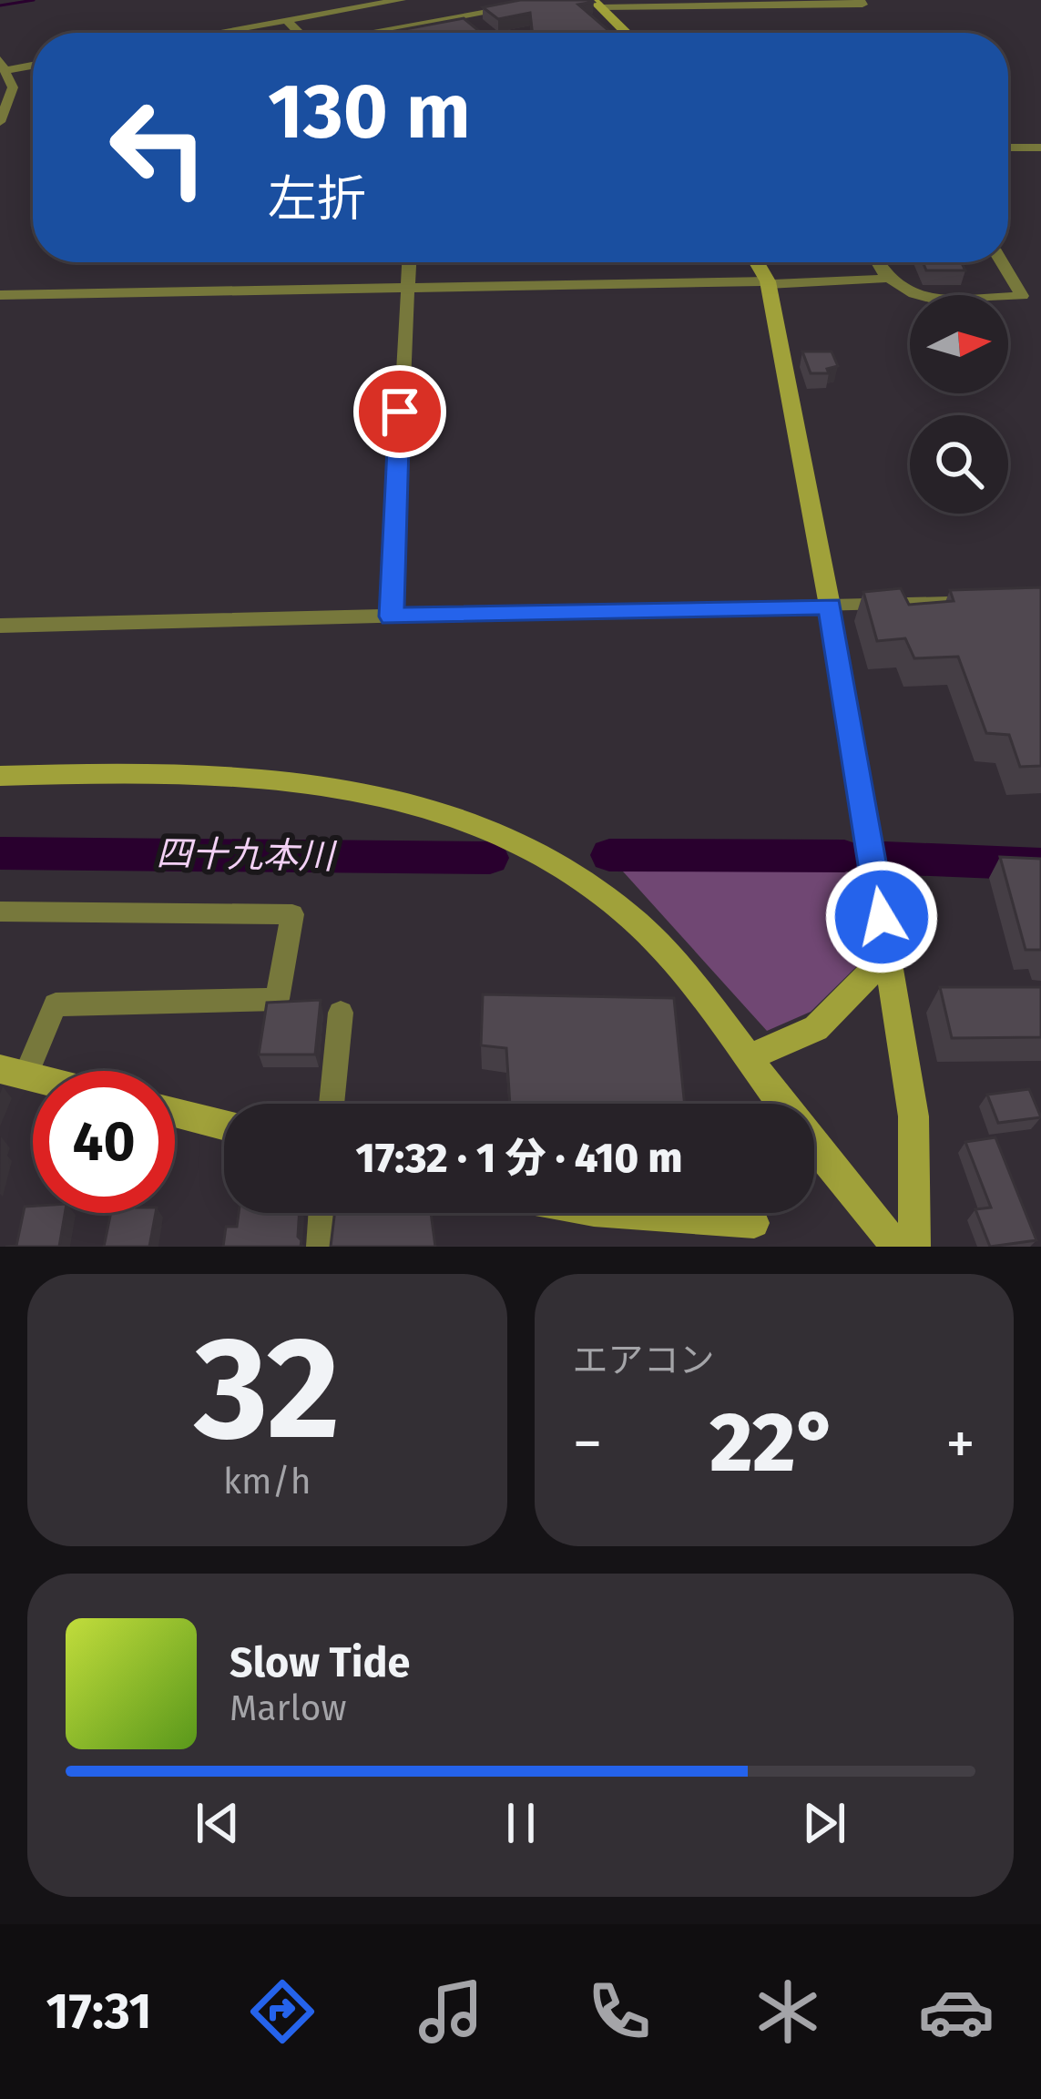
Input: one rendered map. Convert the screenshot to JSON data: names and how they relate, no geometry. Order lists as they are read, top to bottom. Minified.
{"water":["四十九本川"],"north":"right","page":{"turn":["130 m","左折"],"limit":"40","trip":"17:32 · 1 分 · 410 m","tile":[["32","km/h"],"エアコン"],"heat":["−","22°","+"],"song":["Slow Tide","Marlow"],"tabs":"17:31"}}
